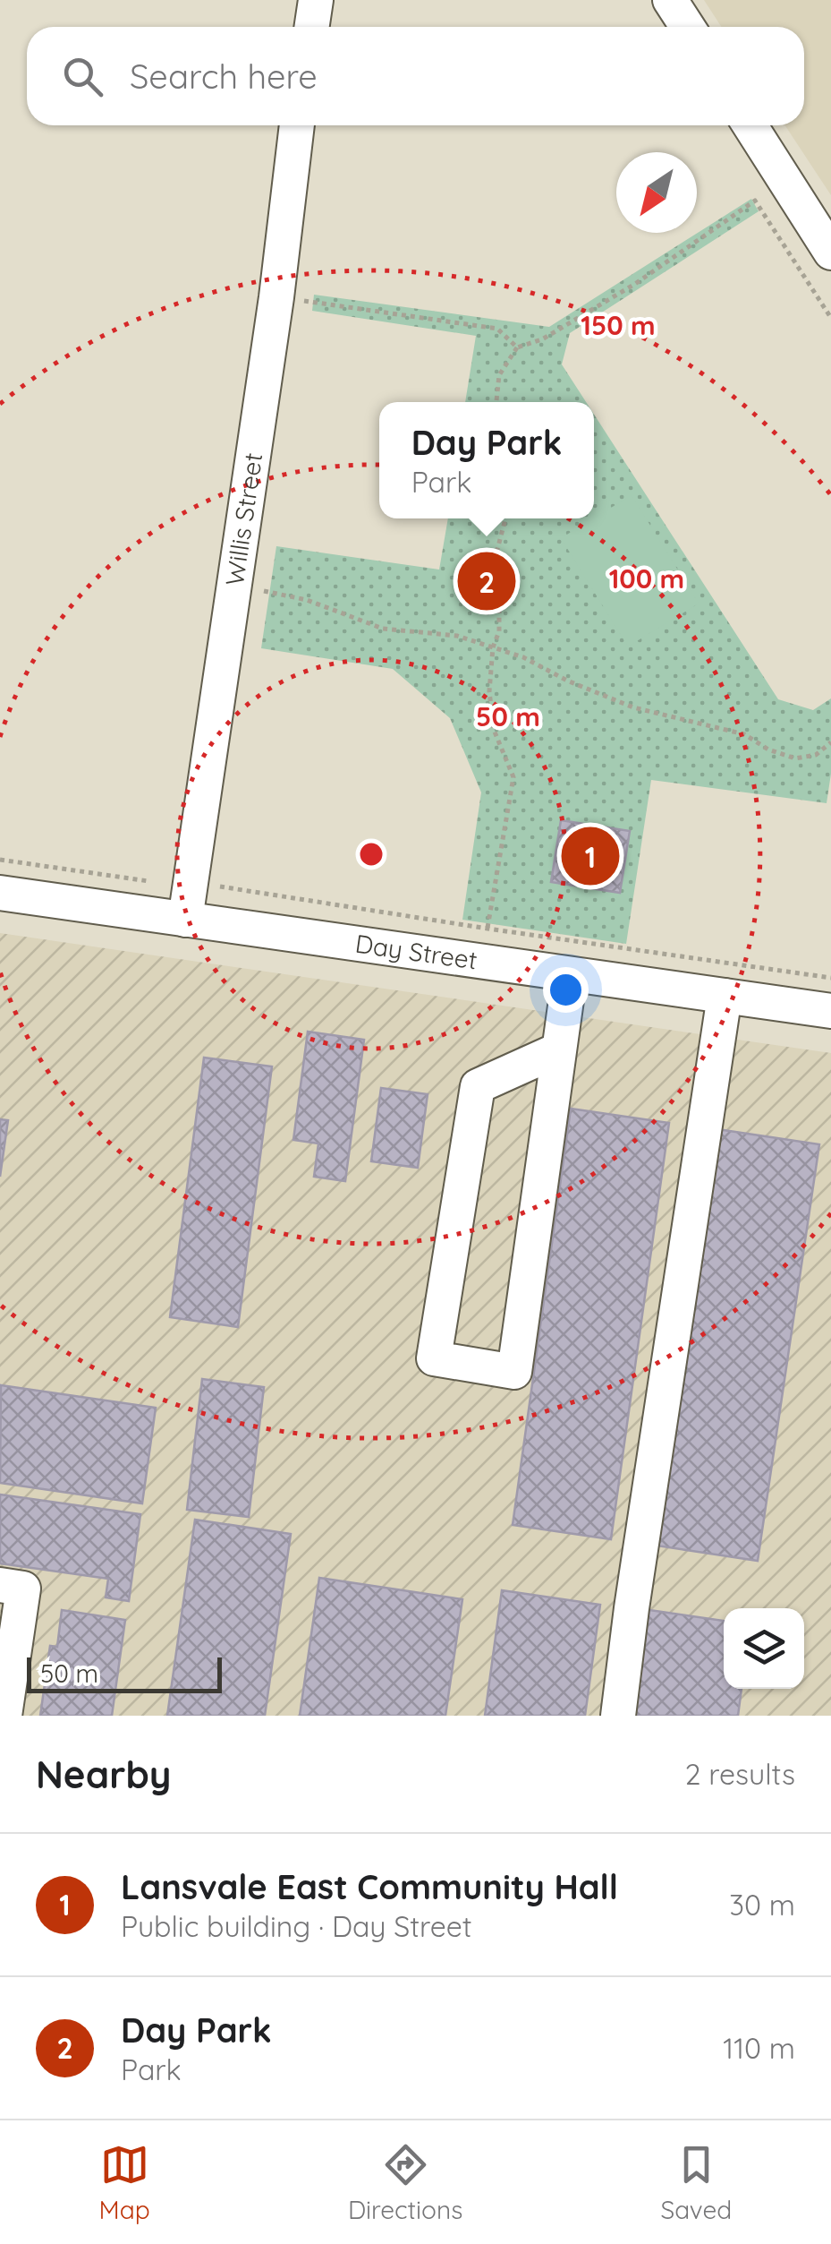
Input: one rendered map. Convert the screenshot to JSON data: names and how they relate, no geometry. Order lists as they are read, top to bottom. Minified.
{"streets":{"street":["Willis Street","Day Street"]},"crossings":[["Willis Street","Day Street"]],"scale_bar":"50 m","north":"bottom left","page":{"search":"Search here","popup":["Day Park","Park"],"pins":["2","1"],"scale":"50 m","heading":["Nearby","2 results"],"list":[{"mark":"1","name":"Lansvale East Community Hall","note":"Public building · Day Street","value":"30 m"},{"mark":"2","name":"Day Park","note":"Park","value":"110 m"}],"nav":["Map","Directions","Saved"]},"rings":["150 m","100 m","50 m"]}
